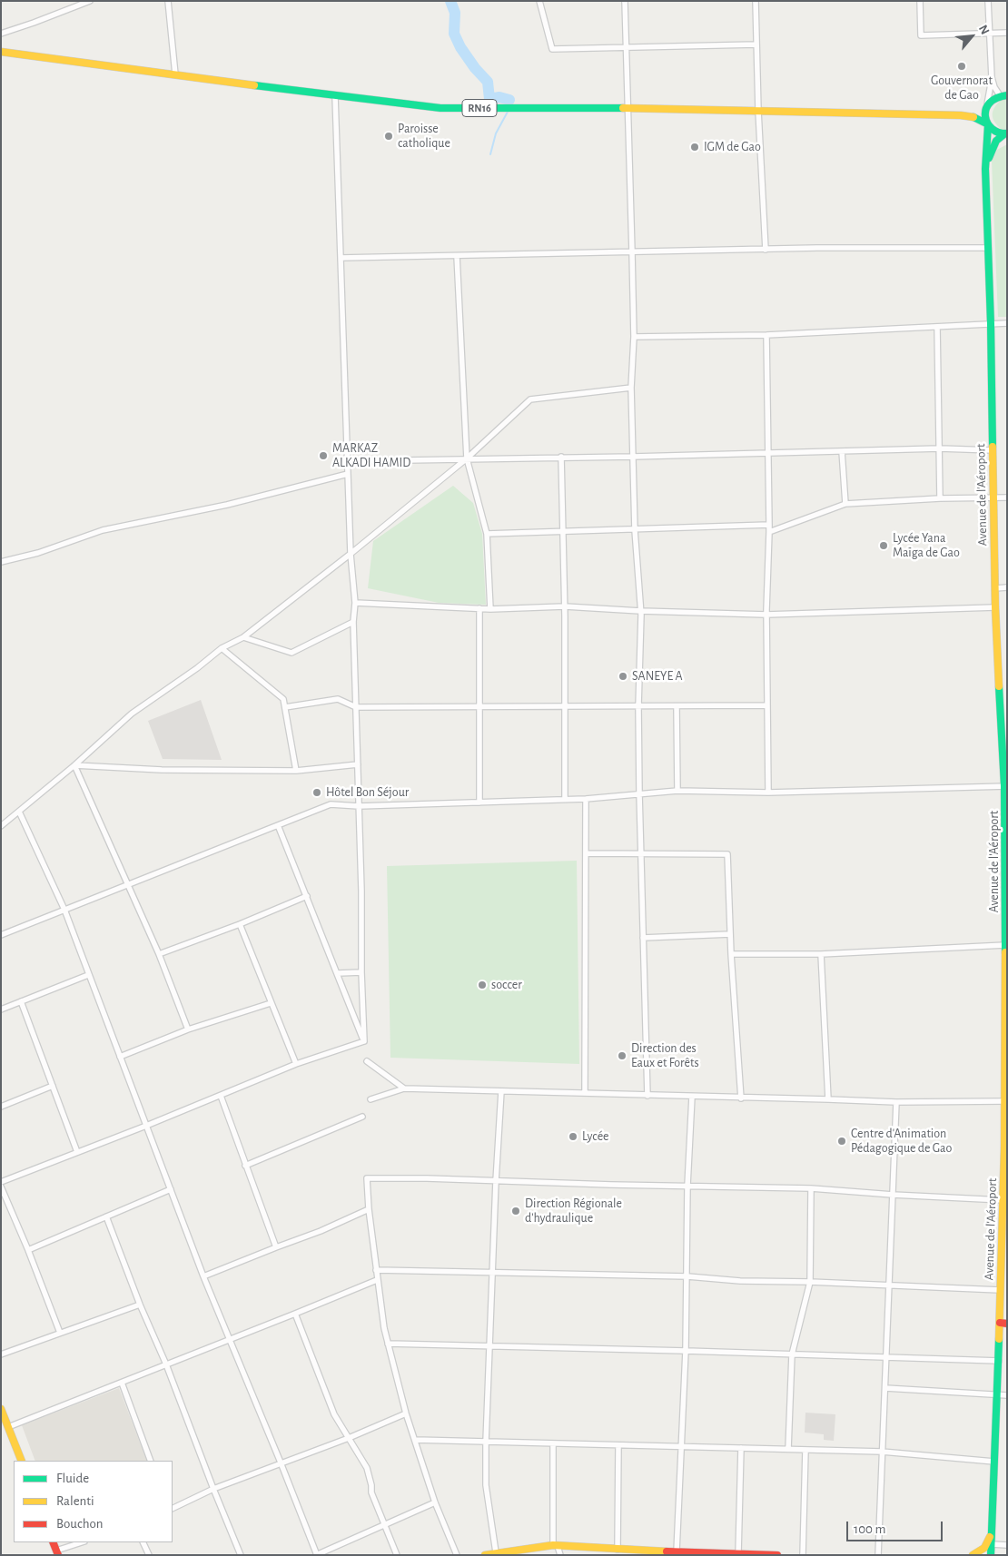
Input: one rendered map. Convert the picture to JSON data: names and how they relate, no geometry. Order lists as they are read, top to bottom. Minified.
{"streets":{"main road":["RN16","Avenue de l'Aéroport"]},"crossings":[["RN16","Avenue de l'Aéroport"]],"places":["Gouvernorat de Gao","Paroisse catholique","IGM de Gao","MARKAZ ALKADI HAMID","Lycée Yana Maïga de Gao","SANEYE A","Hôtel Bon Séjour","soccer","Direction des Eaux et Forêts","Lycée","Centre d'Animation Pédagogique de Gao","Direction Régionale d'hydraulique"],"legend":["Fluide","Ralenti","Bouchon"],"scale_bar":"100 m","north":"top right"}
